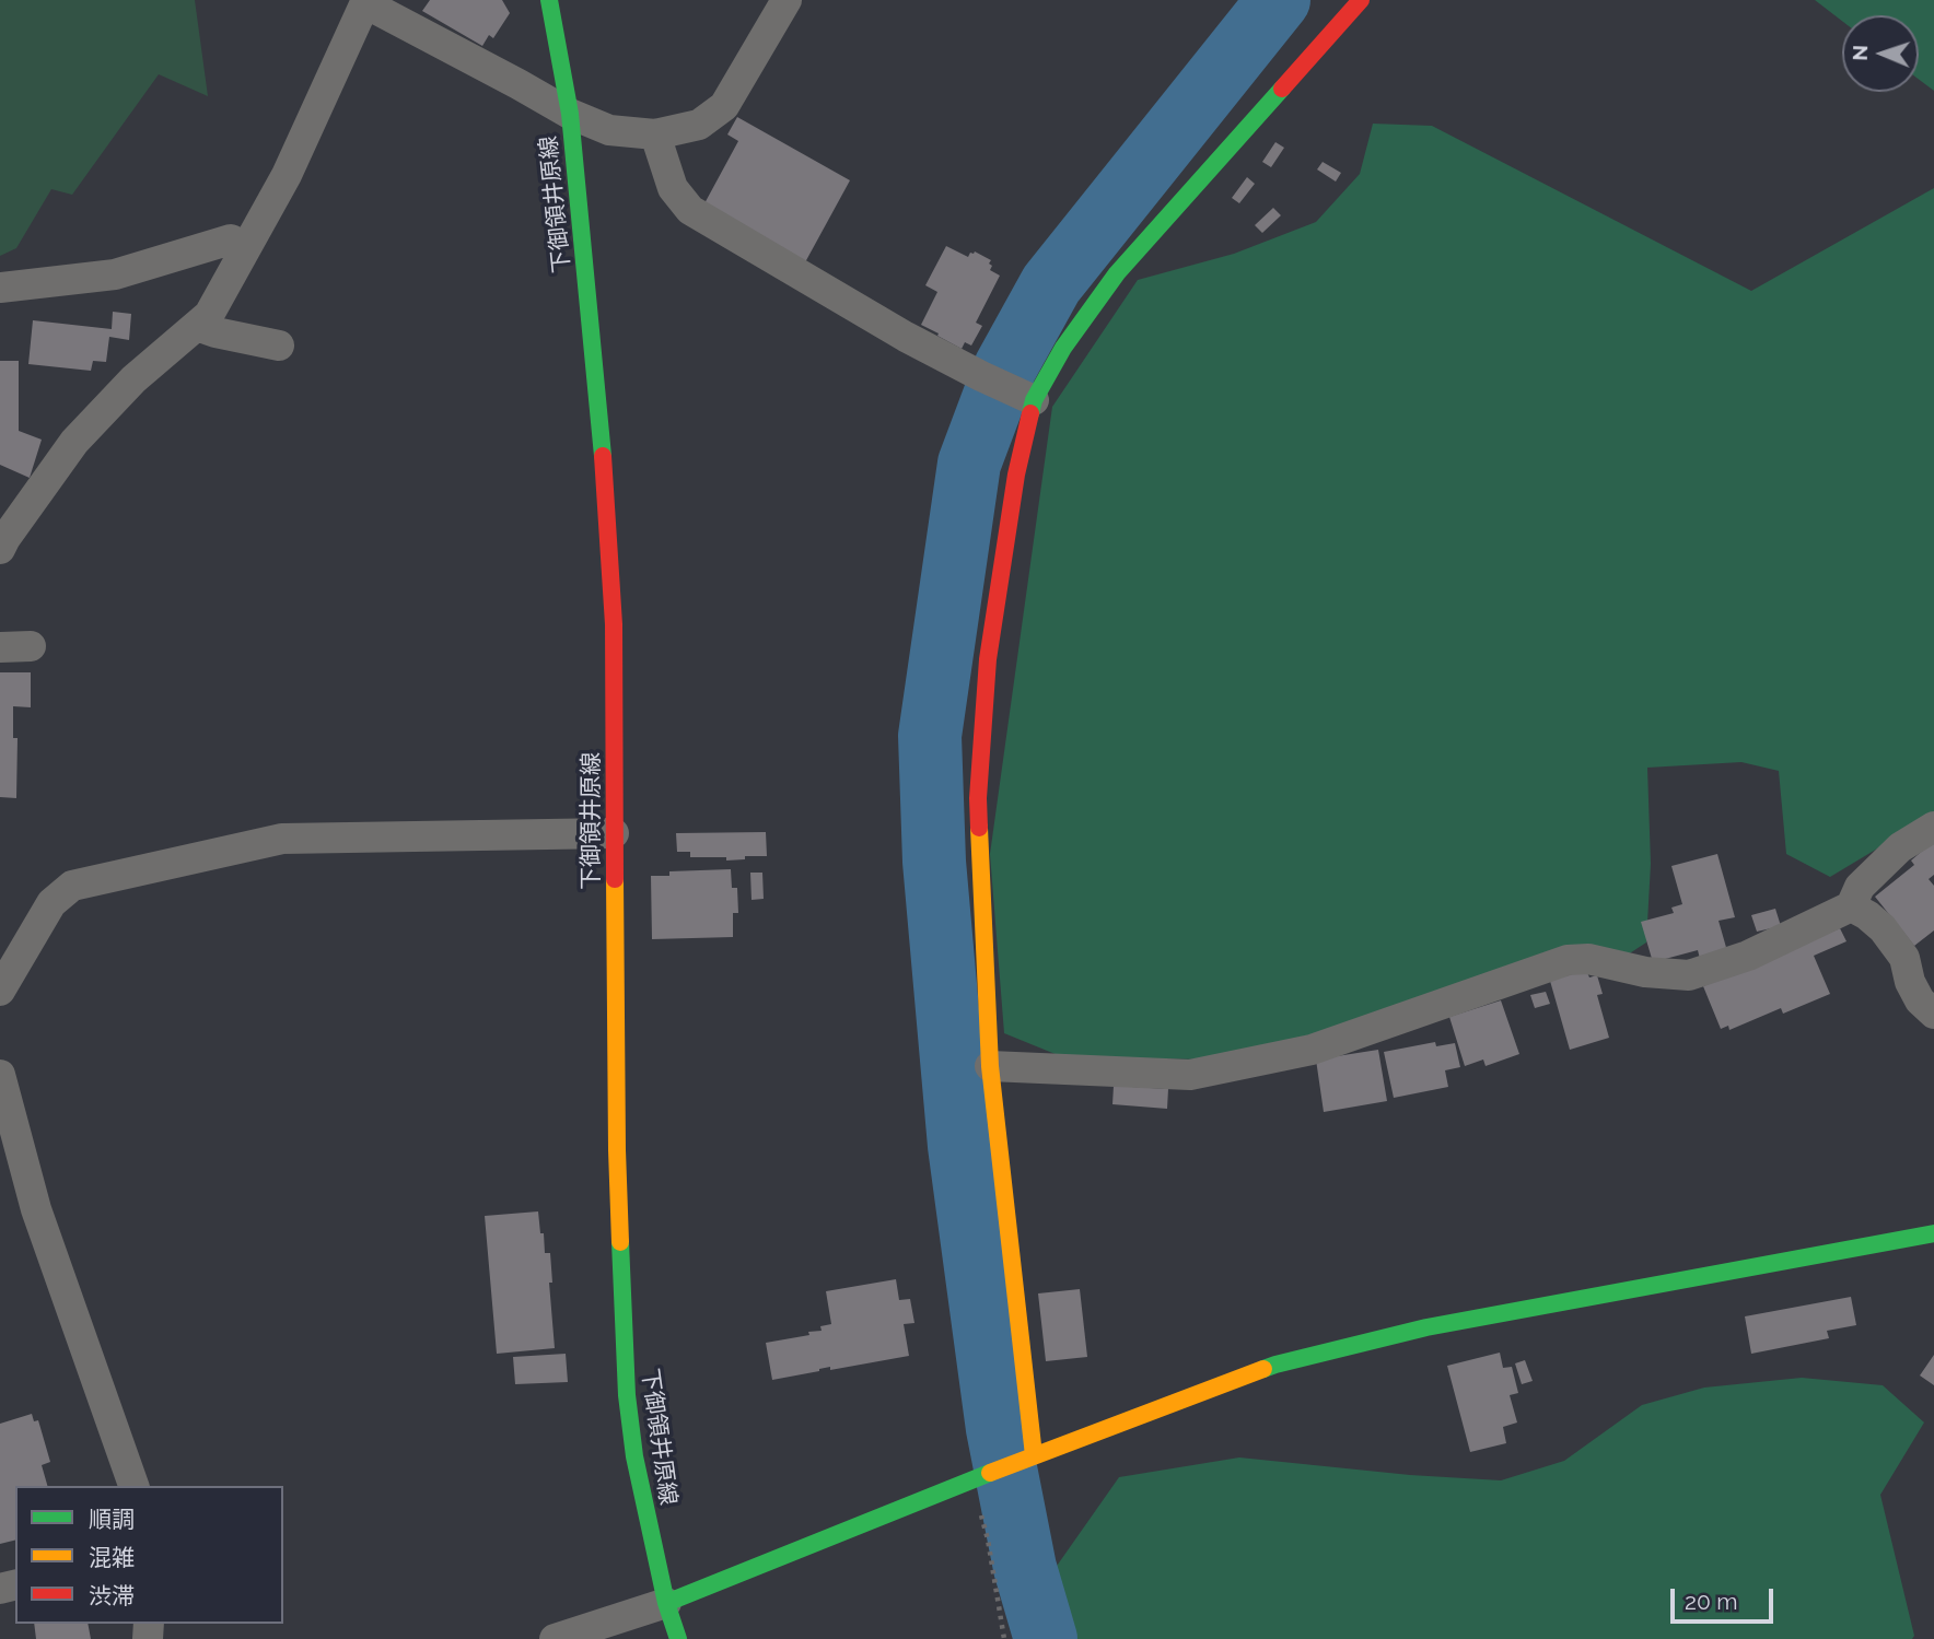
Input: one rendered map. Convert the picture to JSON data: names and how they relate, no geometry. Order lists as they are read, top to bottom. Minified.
{"streets":{"street":["下御領井原線"]},"legend":["順調","混雑","渋滞"],"scale_bar":"20 m","north":"left"}
